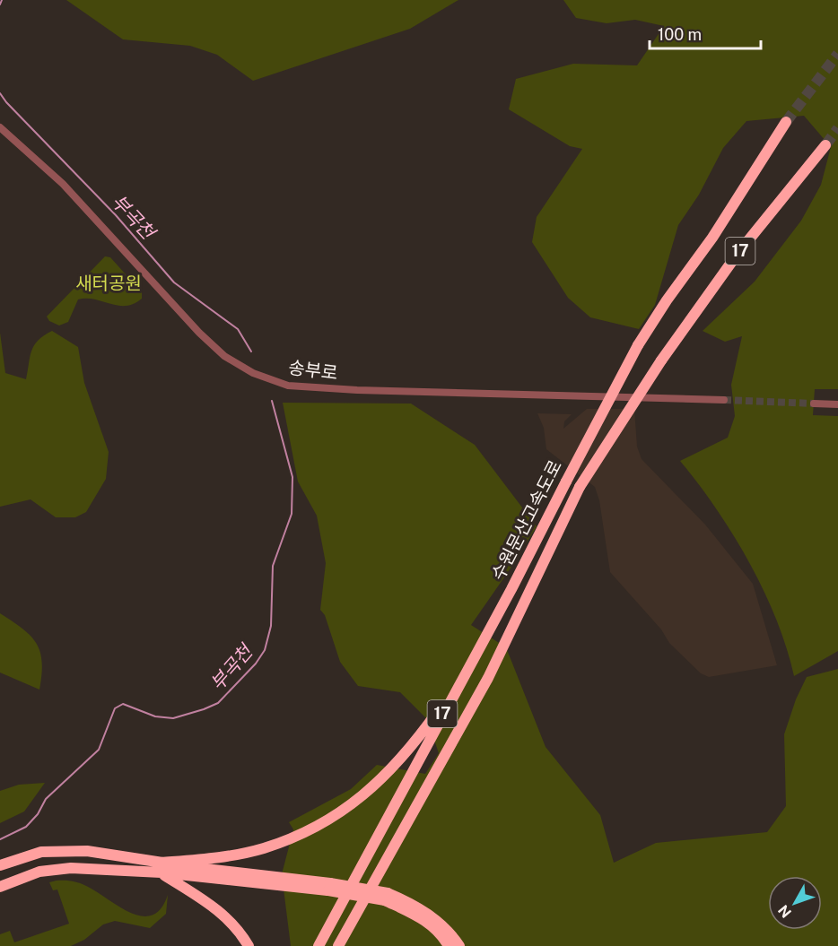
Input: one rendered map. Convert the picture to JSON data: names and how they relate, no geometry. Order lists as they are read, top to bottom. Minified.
{"streets":{"highway":["17","수원문산고속도로"],"street":["송부로"]},"water":["부곡천"],"parks":["새터공원"],"scale_bar":"100 m","north":"bottom left"}
